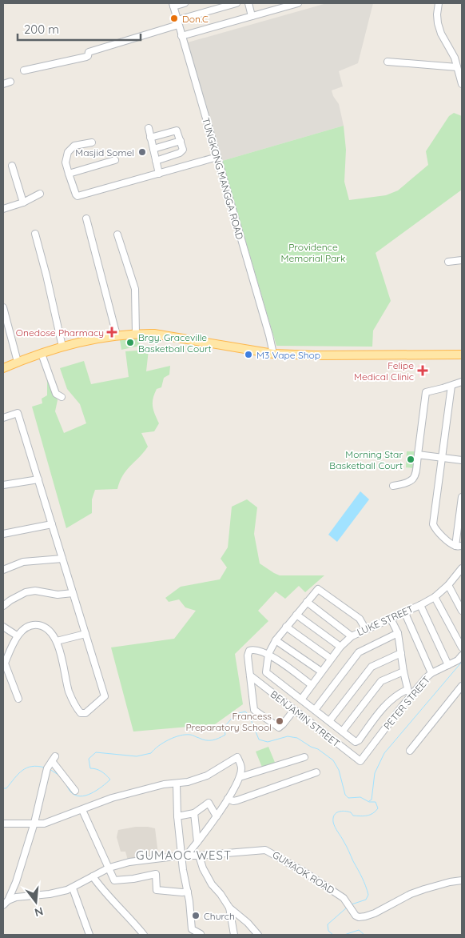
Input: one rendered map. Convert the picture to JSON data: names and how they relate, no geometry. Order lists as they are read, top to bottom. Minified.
{"streets":{"street":["TUNGKONG MANGGA ROAD","LUKE STREET","PETER STREET","BENJAMIN STREET","GUMAOK ROAD"]},"crossings":[["PETER STREET","BENJAMIN STREET"]],"districts":["GUMAOC WEST"],"parks":["Providence Memorial Park"],"places":{"other":["Don.C","Masjid Somel","Brgy. Graceville Basketball Court","M3 Vape Shop","Morning Star Basketball Court","Francess Preparatory School","Church"],"health":["Onedose Pharmacy","Felipe Medical Clinic"]},"scale_bar":"200 m","north":"bottom"}
